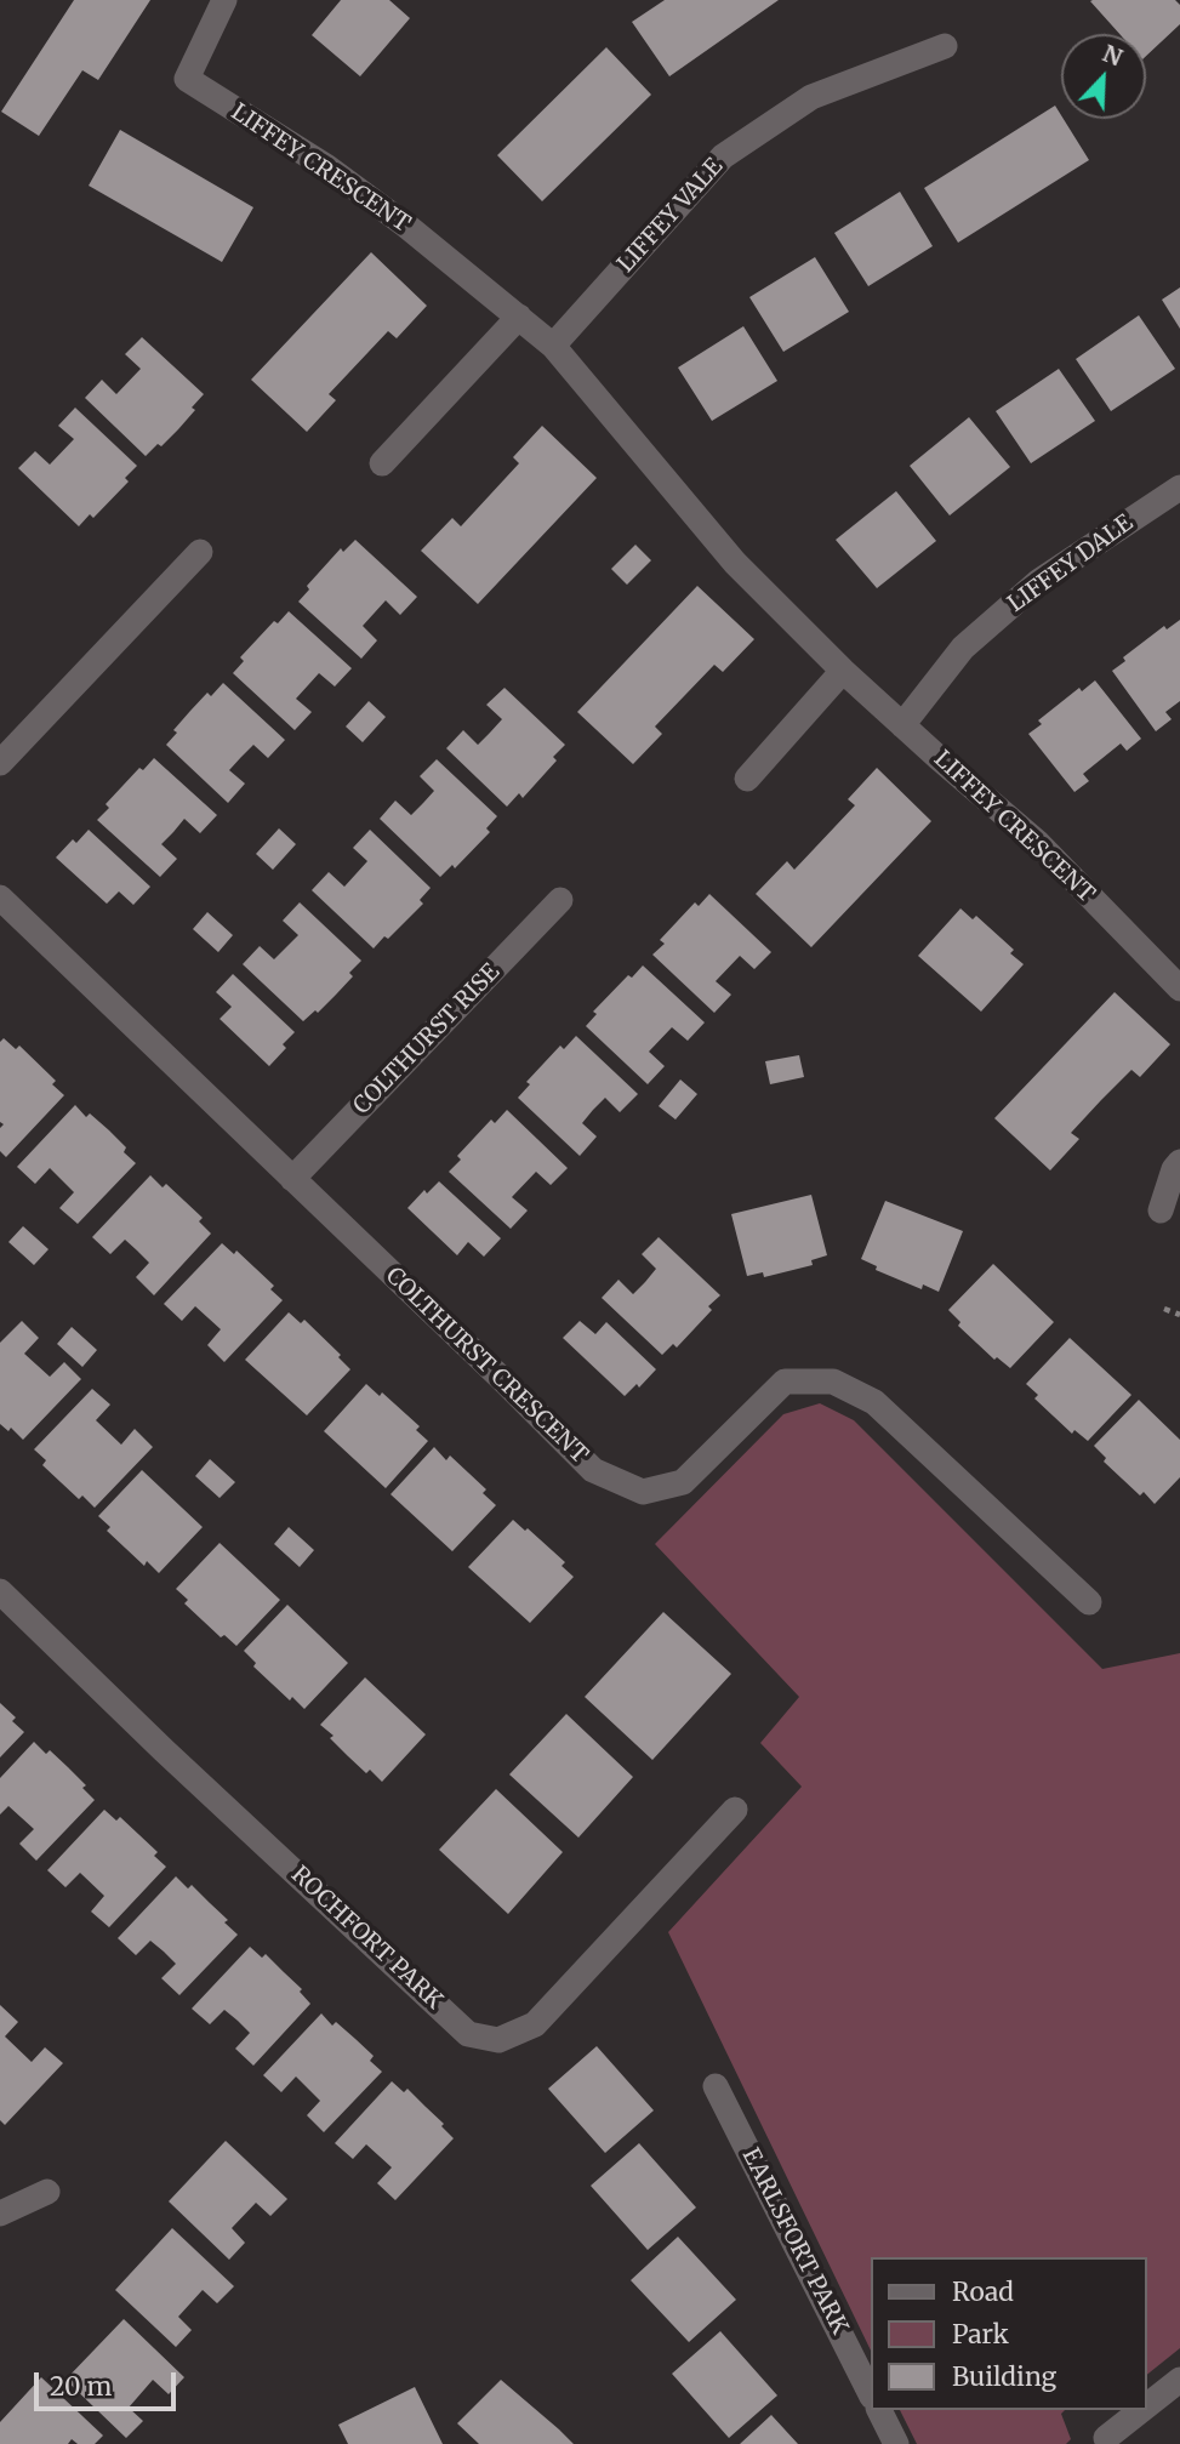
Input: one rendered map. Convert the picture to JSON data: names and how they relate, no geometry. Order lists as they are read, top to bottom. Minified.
{"streets":{"street":["LIFFEY CRESCENT","LIFFEY VALE","LIFFEY DALE","COLTHURST RISE","COLTHURST CRESCENT","ROCHFORT PARK","EARLSFORT PARK"]},"crossings":[["LIFFEY CRESCENT","LIFFEY VALE"],["LIFFEY CRESCENT","LIFFEY DALE"],["COLTHURST RISE","COLTHURST CRESCENT"]],"legend":["Road","Park","Building"],"scale_bar":"20 m","north":"top right"}
